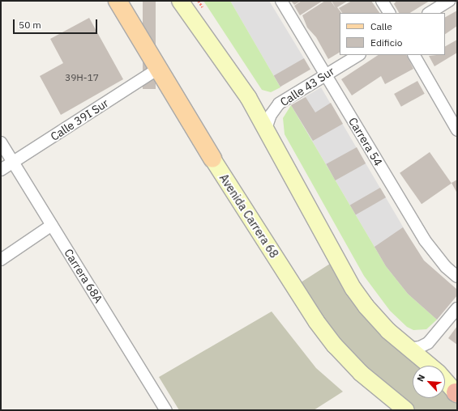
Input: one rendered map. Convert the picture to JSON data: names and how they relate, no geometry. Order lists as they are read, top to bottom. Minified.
{"streets":{"main road":["Avenida Carrera 68"],"street":["Calle 43 Sur","Calle 39I Sur","Carrera 54","Carrera 68A"]},"crossings":[["Calle 43 Sur","Carrera 54"],["Calle 39I Sur","Avenida Carrera 68"],["Calle 39I Sur","Carrera 68A"]],"house_numbers":["39H-17"],"legend":["Calle","Edificio"],"scale_bar":"50 m","north":"top left"}
